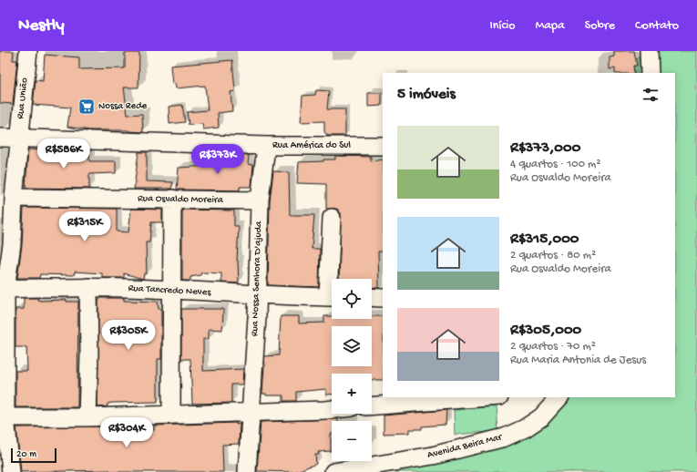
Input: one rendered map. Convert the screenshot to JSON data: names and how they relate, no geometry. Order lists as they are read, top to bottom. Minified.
{"streets":{"street":["Rua União","Rua América do Sul","Rua Osvaldo Moreira","Rua Nossa Senhora D'ajuda","Rua Tancredo Neves","Avenida Beira Mar"]},"crossings":[["Rua União","Rua América do Sul"],["Rua União","Rua Osvaldo Moreira"],["Rua União","Rua Tancredo Neves"],["Rua América do Sul","Rua Nossa Senhora D'ajuda"],["Rua Osvaldo Moreira","Rua Nossa Senhora D'ajuda"],["Rua Nossa Senhora D'ajuda","Rua Tancredo Neves"]],"places":{"supermarket":["Nossa Rede"]},"scale_bar":"20 m","page":{"header":"Nestly","nav":["Início","Mapa","Sobre","Contato"],"heading":"5 imóveis","list":[{"name":"R$373,000","note":"4 quartos · 100 m² · Rua Osvaldo Moreira"},{"name":"R$315,000","note":"2 quartos · 80 m² · Rua Osvaldo Moreira"},{"name":"R$305,000","note":"2 quartos · 70 m² · Rua Maria Antonia de Jesus"}],"price":["R$586K","R$373K","R$315K","R$305K","R$304K"],"map_buttons":["+","−"],"scale":"20 m"}}
